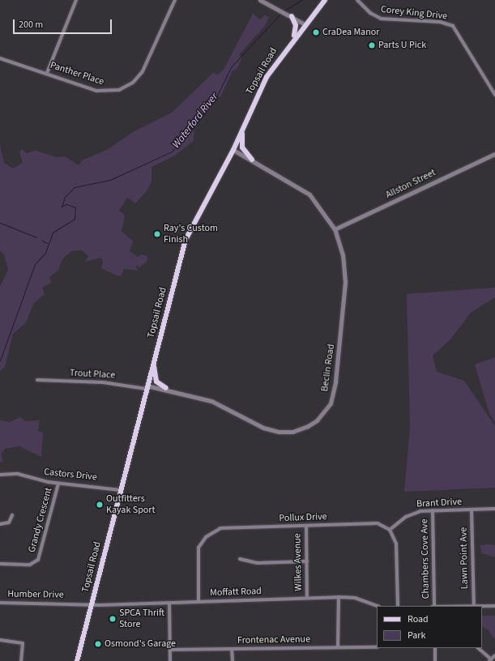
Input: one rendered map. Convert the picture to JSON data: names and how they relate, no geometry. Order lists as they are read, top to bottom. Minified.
{"streets":{"main road":["Topsail Road"],"street":["Corey King Drive","Panther Place","Allston Street","Beclin Road","Trout Place","Castors Drive","Brant Drive","Pollux Drive","Grandy Crescent","Lawn Point Ave","Chambers Cove Ave","Wilkes Avenue","Moffatt Road","Humber Drive","Frontenac Avenue"]},"crossings":[["Topsail Road","Beclin Road"],["Topsail Road","Trout Place"],["Topsail Road","Castors Drive"],["Topsail Road","Moffatt Road"],["Topsail Road","Humber Drive"],["Allston Street","Beclin Road"],["Beclin Road","Trout Place"],["Castors Drive","Grandy Crescent"],["Brant Drive","Pollux Drive"],["Brant Drive","Lawn Point Ave"],["Brant Drive","Chambers Cove Ave"],["Pollux Drive","Wilkes Avenue"],["Pollux Drive","Moffatt Road"],["Wilkes Avenue","Moffatt Road"],["Moffatt Road","Humber Drive"]],"water":["Waterford River"],"places":["CraDea Manor","Parts U Pick","Ray's Custom Finish","Outfitters Kayak Sport","SPCA Thrift Store","Osmond's Garage"],"legend":["Road","Park"],"scale_bar":"200 m"}
